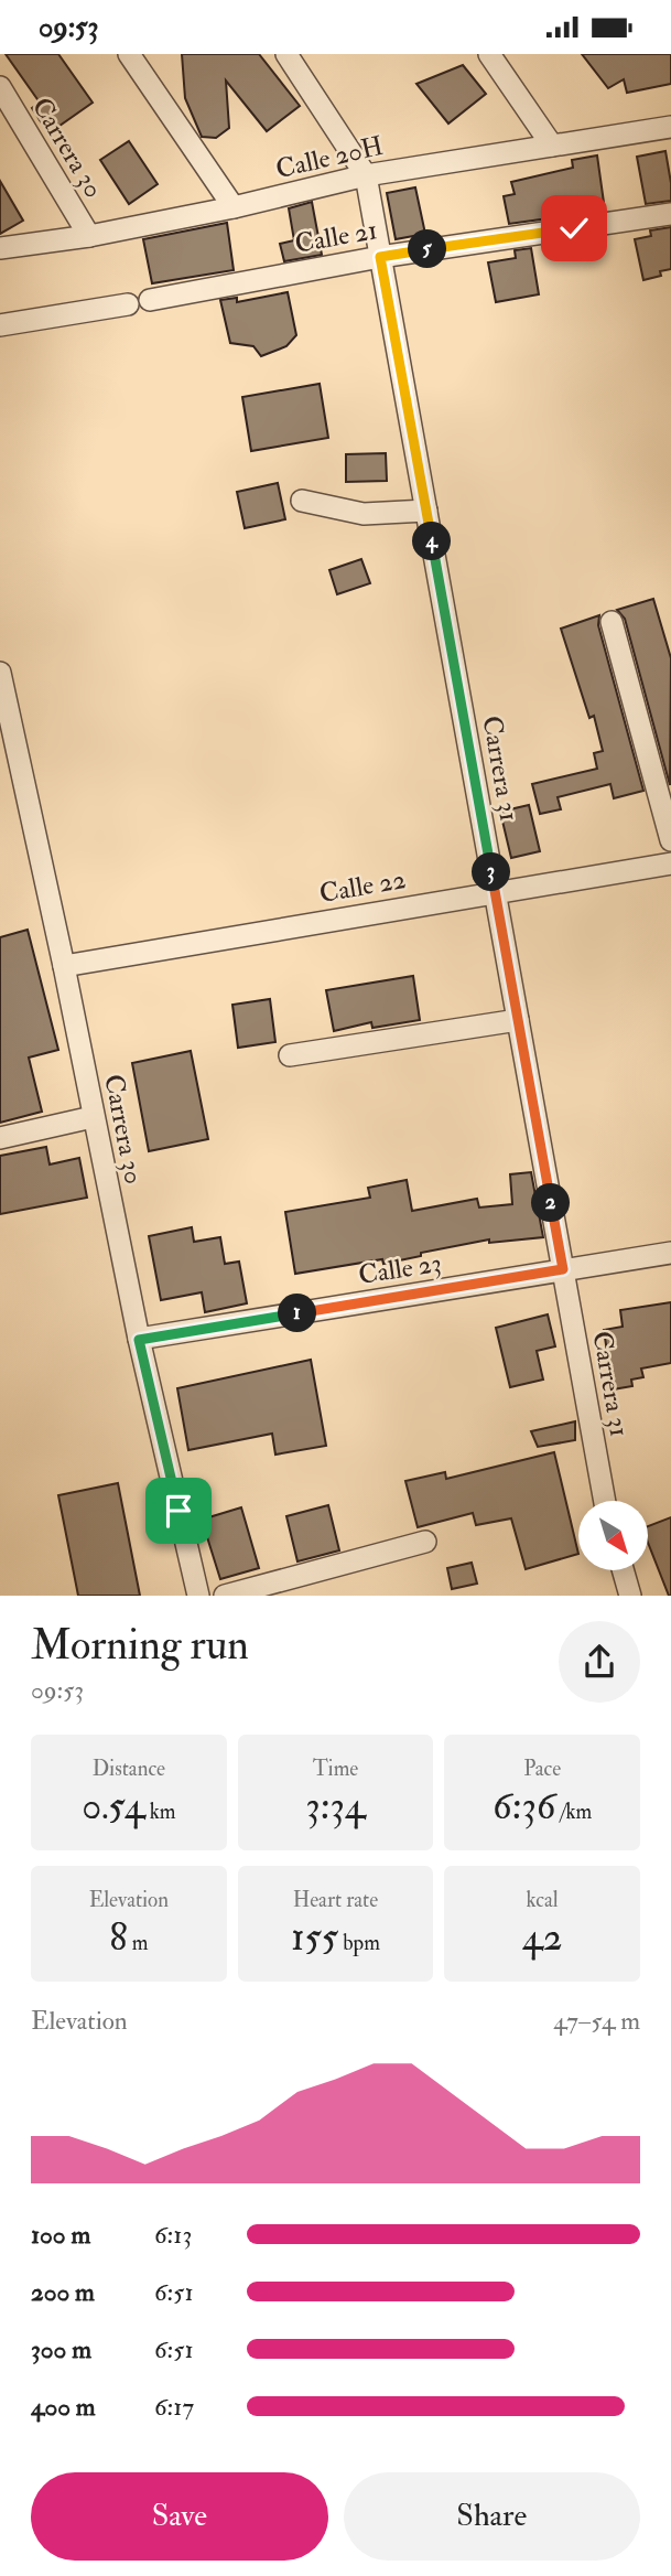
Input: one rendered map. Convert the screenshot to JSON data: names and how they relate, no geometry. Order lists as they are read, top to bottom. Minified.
{"streets":{"street":["Carrera 30","Calle 20H","Calle 21","Carrera 31","Calle 22","Calle 23"]},"crossings":[["Carrera 30","Calle 20H"],["Carrera 30","Calle 22"],["Carrera 30","Calle 23"],["Calle 20H","Carrera 31"],["Calle 21","Carrera 31"],["Carrera 31","Calle 22"],["Carrera 31","Calle 23"]],"north":"bottom right","page":{"status":"09:53","pins":["5","4","3","2","1"],"heading":["Morning run","09:53"],"stats":[["Distance","0.54 km"],["Time","3:34"],["Pace","6:36 /km"],["Elevation","8 m"],["Heart rate","155 bpm"],["kcal","42"]],"chart":["Elevation","47–54 m"],"list":[{"name":"100 m","note":"6:13"},{"name":"200 m","note":"6:51"},{"name":"300 m","note":"6:51"},{"name":"400 m","note":"6:17"}],"buttons":["Save","Share"]}}
